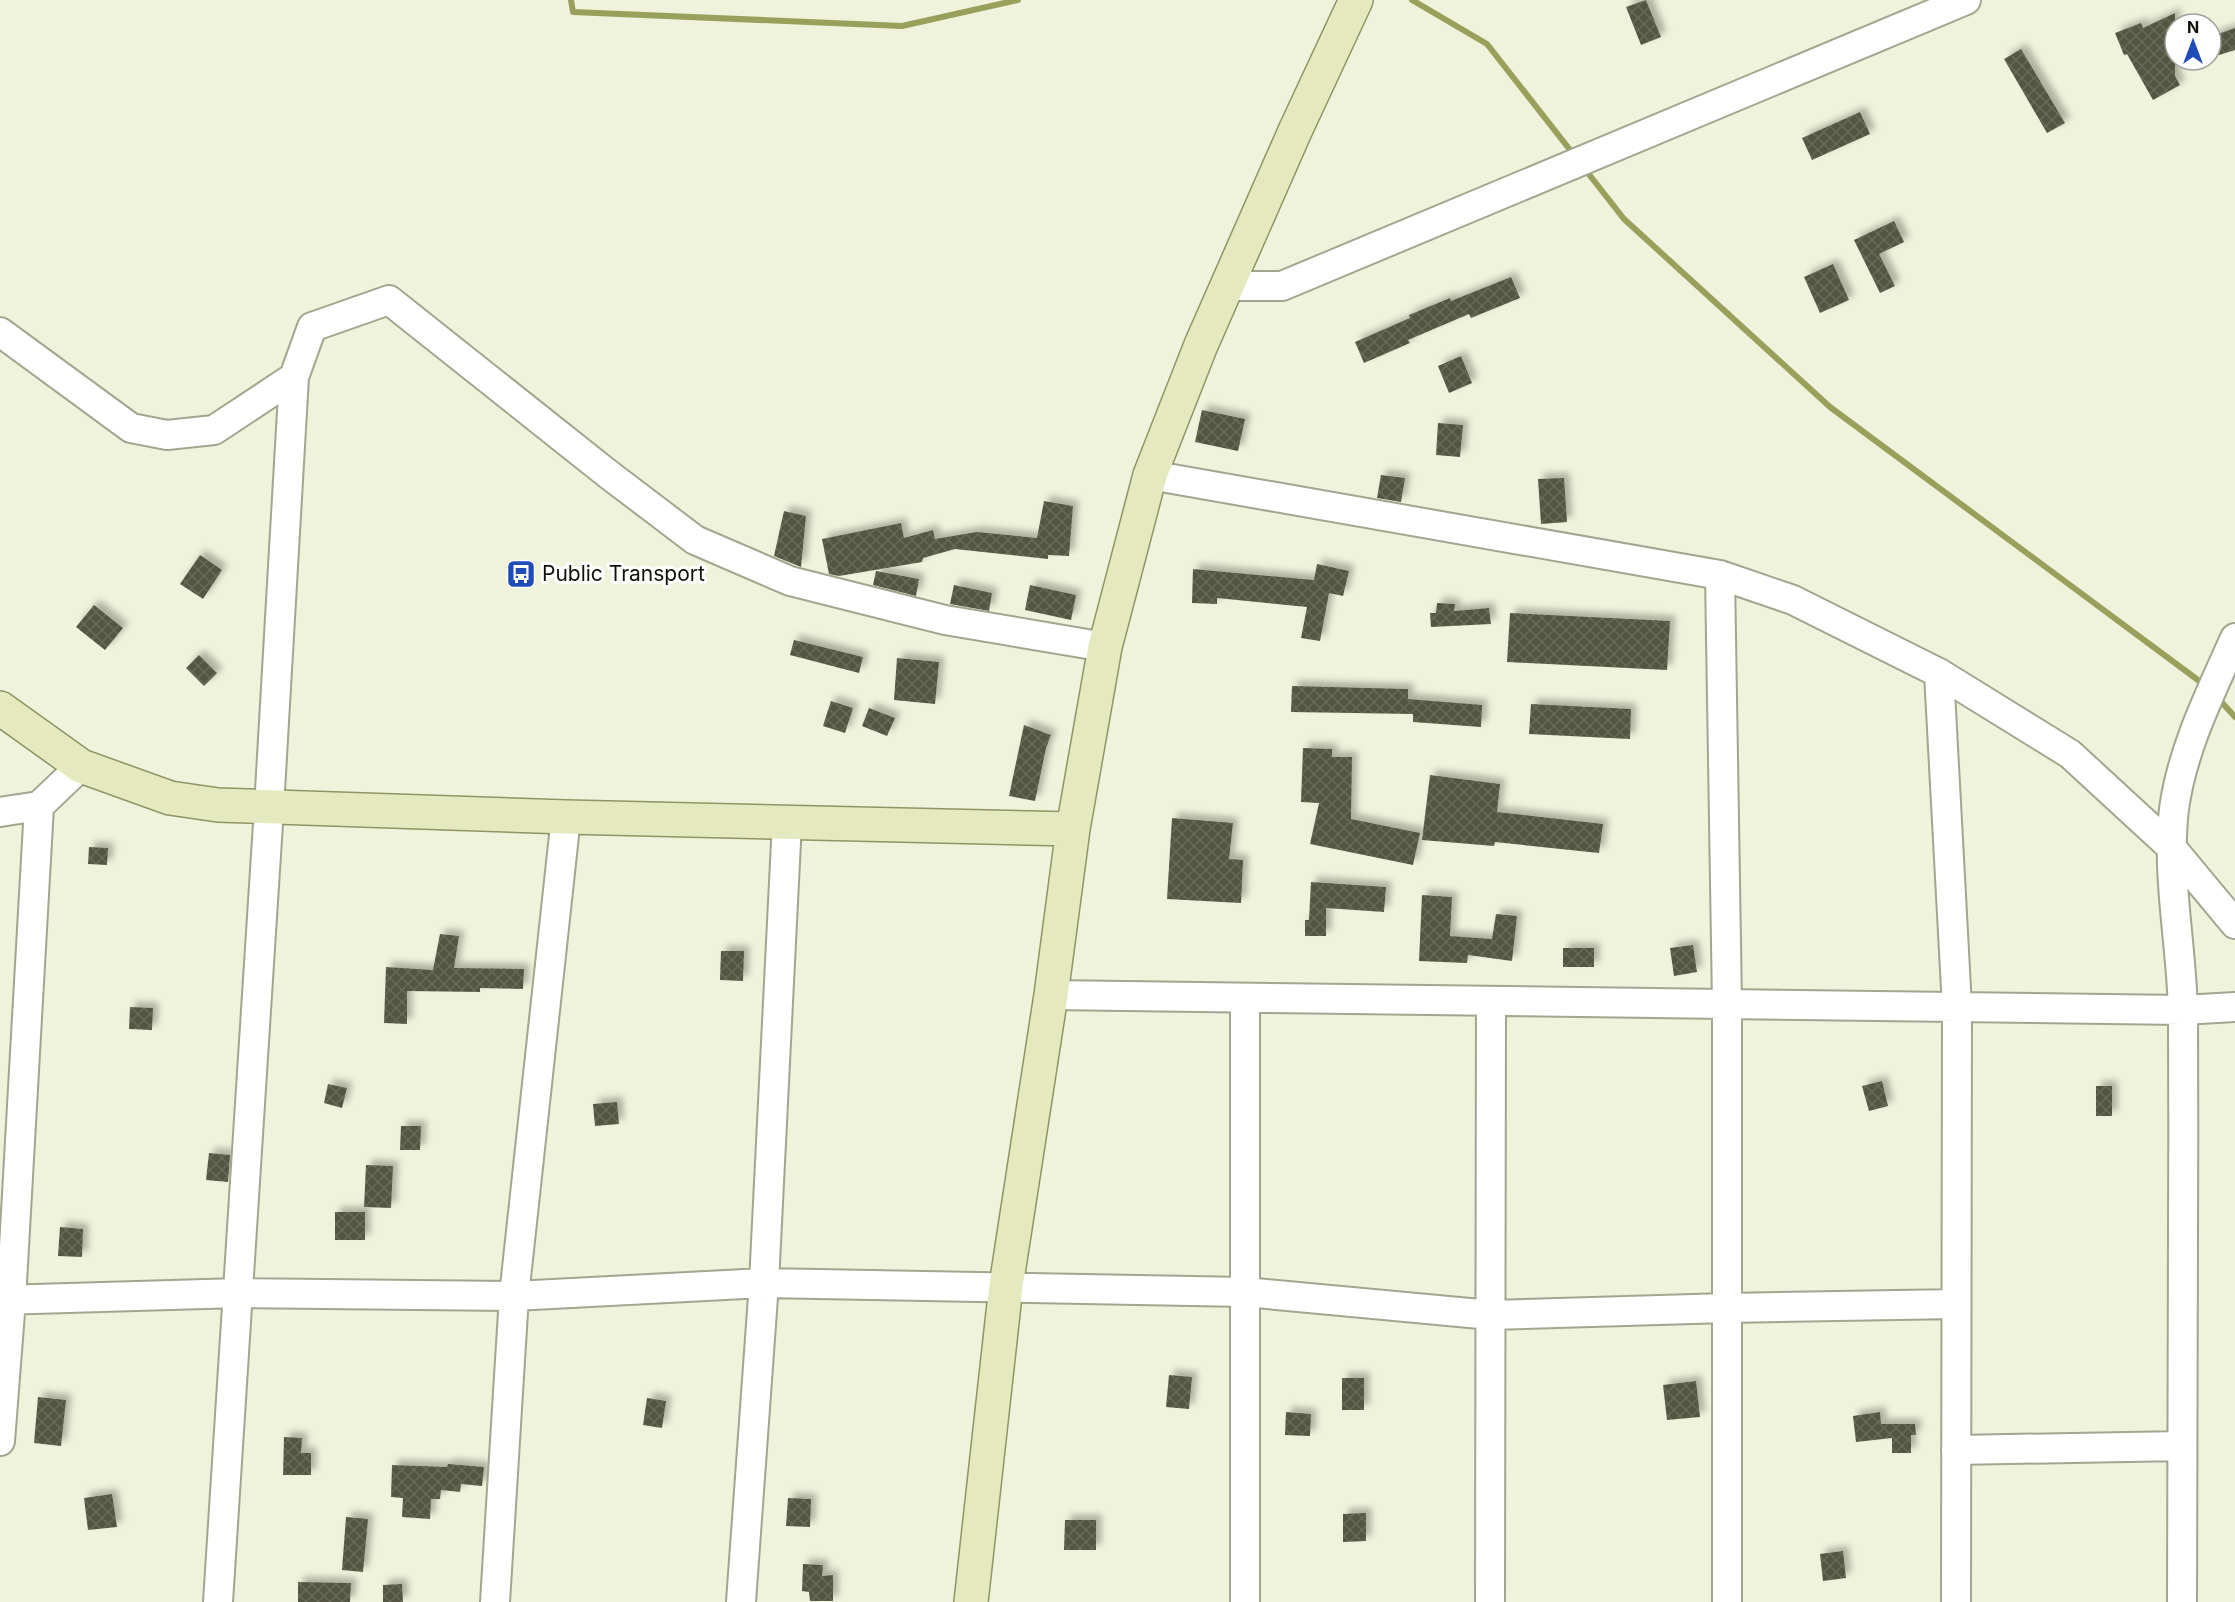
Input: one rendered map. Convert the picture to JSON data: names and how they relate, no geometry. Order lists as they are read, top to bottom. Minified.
{"places":{"bus stop":["Public Transport"]},"north":"top"}
